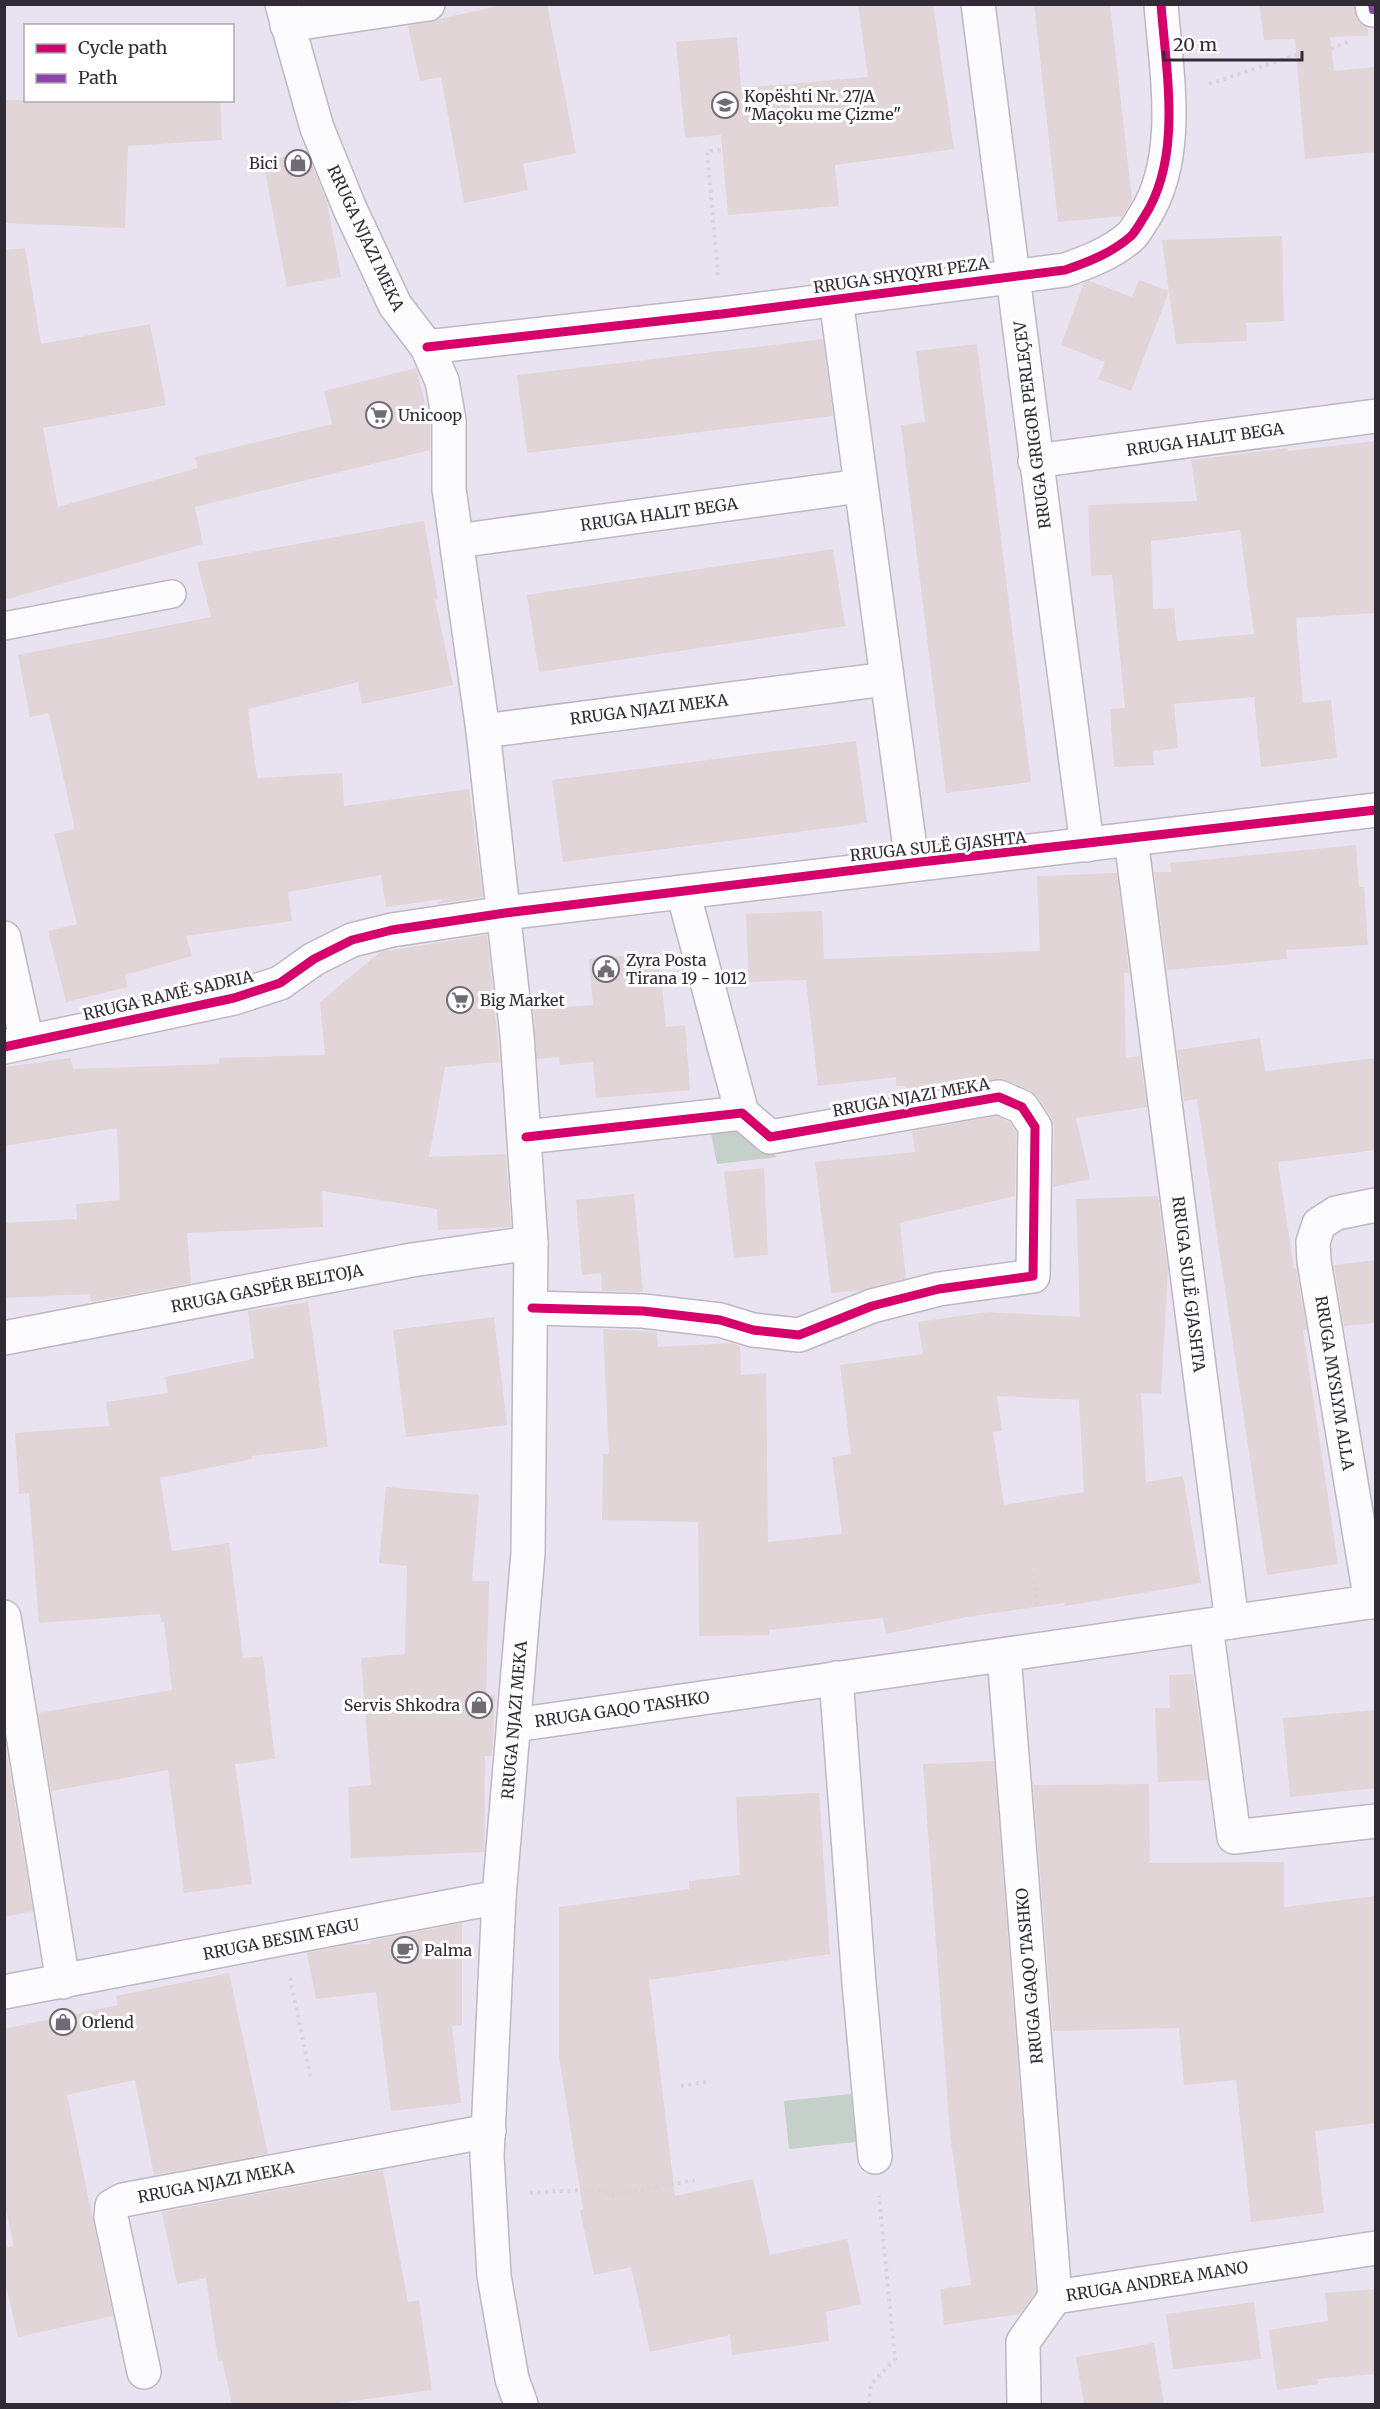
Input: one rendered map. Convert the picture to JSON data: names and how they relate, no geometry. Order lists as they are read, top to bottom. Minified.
{"streets":{"street":["RRUGA NJAZI MEKA","RRUGA SHYQYRI PEZA","RRUGA GRIGOR PERLEÇEV","RRUGA HALIT BEGA","RRUGA SULË GJASHTA","RRUGA RAMË SADRIA","RRUGA GASPËR BELTOJA","RRUGA MYSLYM ALLA","RRUGA GAQO TASHKO","RRUGA BESIM FAGU","RRUGA ANDREA MANO"]},"crossings":[["RRUGA NJAZI MEKA","RRUGA SHYQYRI PEZA"],["RRUGA NJAZI MEKA","RRUGA HALIT BEGA"],["RRUGA NJAZI MEKA","RRUGA SULË GJASHTA"],["RRUGA NJAZI MEKA","RRUGA RAMË SADRIA"],["RRUGA NJAZI MEKA","RRUGA GASPËR BELTOJA"],["RRUGA NJAZI MEKA","RRUGA GAQO TASHKO"],["RRUGA NJAZI MEKA","RRUGA BESIM FAGU"],["RRUGA SHYQYRI PEZA","RRUGA GRIGOR PERLEÇEV"],["RRUGA GRIGOR PERLEÇEV","RRUGA HALIT BEGA"],["RRUGA GRIGOR PERLEÇEV","RRUGA SULË GJASHTA"],["RRUGA SULË GJASHTA","RRUGA RAMË SADRIA"],["RRUGA SULË GJASHTA","RRUGA GAQO TASHKO"],["RRUGA MYSLYM ALLA","RRUGA GAQO TASHKO"],["RRUGA GAQO TASHKO","RRUGA ANDREA MANO"]],"places":{"school or university":["Kopështi Nr. 27/A \"Maçoku me Çizme\""],"shop":["Bici","Servis Shkodra","Orlend"],"supermarket":["Unicoop","Big Market"],"public building":["Zyra Posta Tirana 19 - 1012"],"cafe":["Palma"]},"legend":["Cycle path","Path"],"scale_bar":"20 m"}
